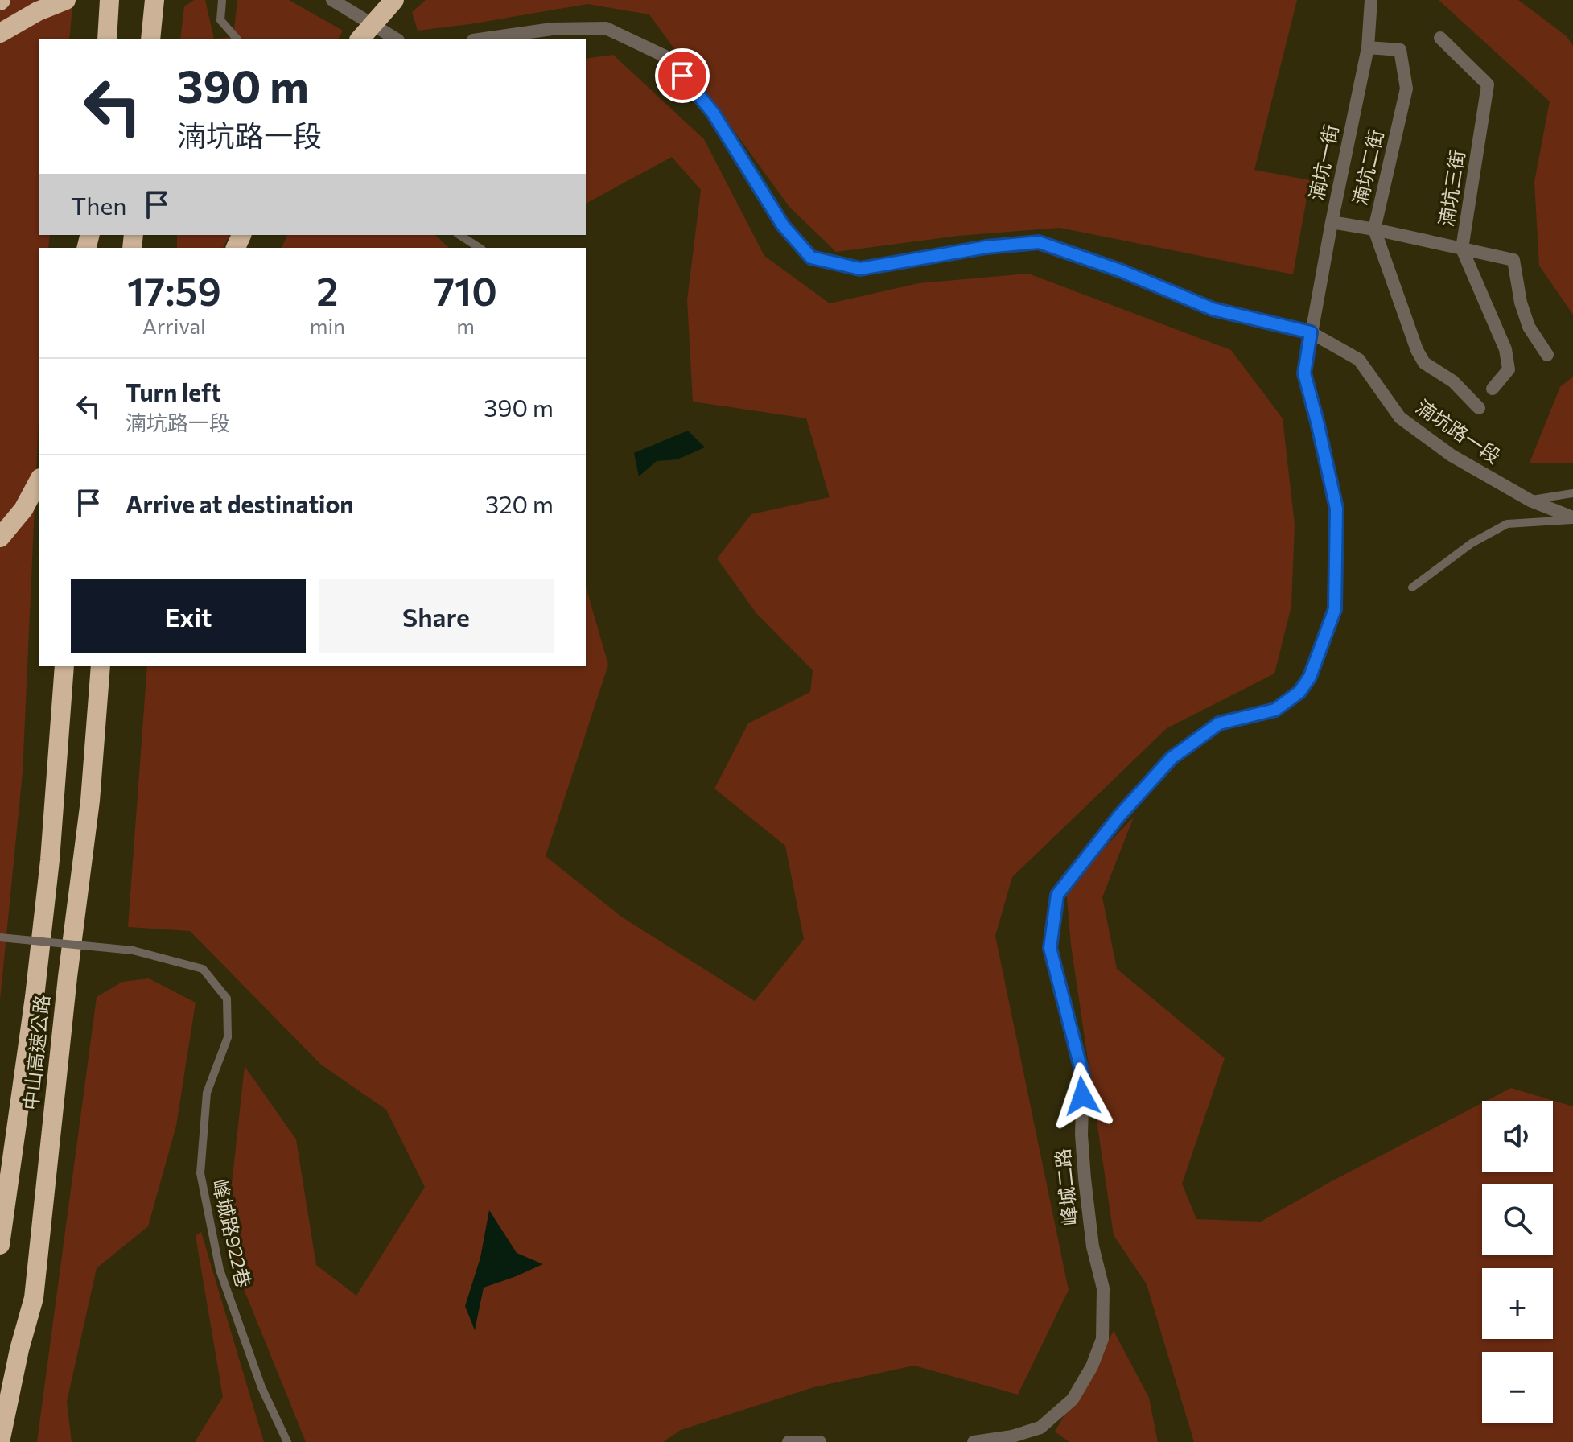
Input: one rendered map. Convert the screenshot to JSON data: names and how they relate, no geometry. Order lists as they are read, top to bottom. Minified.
{"streets":{"highway":["中山高速公路"],"street":["湳坑一街","湳坑二街","湳坑三街","湳坑路一段","峰城二路"],"lane":["峰城路922巷"]},"crossings":[["湳坑一街","湳坑二街"],["湳坑一街","湳坑路一段"],["湳坑一街","峰城二路"],["湳坑路一段","峰城二路"]],"page":{"turn":["390 m","湳坑路一段"],"then":"Then","eta":["17:59","Arrival","2","min","710","m"],"list":[{"name":"Turn left","note":"湳坑路一段","value":"390 m"},{"name":"Arrive at destination","value":"320 m"}],"buttons":["Exit","Share"],"map_buttons":["+","−"]}}
